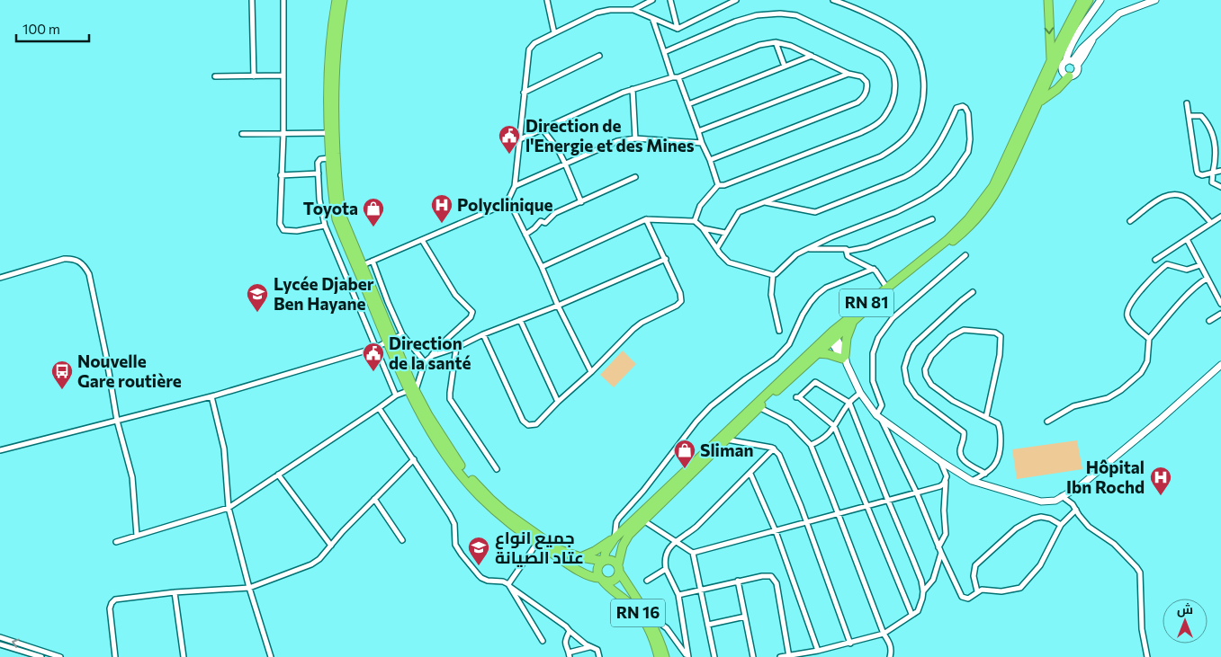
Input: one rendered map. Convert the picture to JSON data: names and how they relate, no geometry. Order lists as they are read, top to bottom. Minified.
{"streets":{"highway":["RN 81","RN 16"]},"crossings":[["RN 81","RN 16"]],"places":{"public building":["Direction de l'Energie et des Mines","Direction de la santé"],"hospital":["Polyclinique","Hôpital Ibn Rochd"],"shop":["Toyota","Sliman"],"school or university":["Lycée Djaber Ben Hayane","جميع انواع عتاد الصيانة"],"bus stop":["Nouvelle Gare routière"]},"scale_bar":"100 m","north":"top"}
